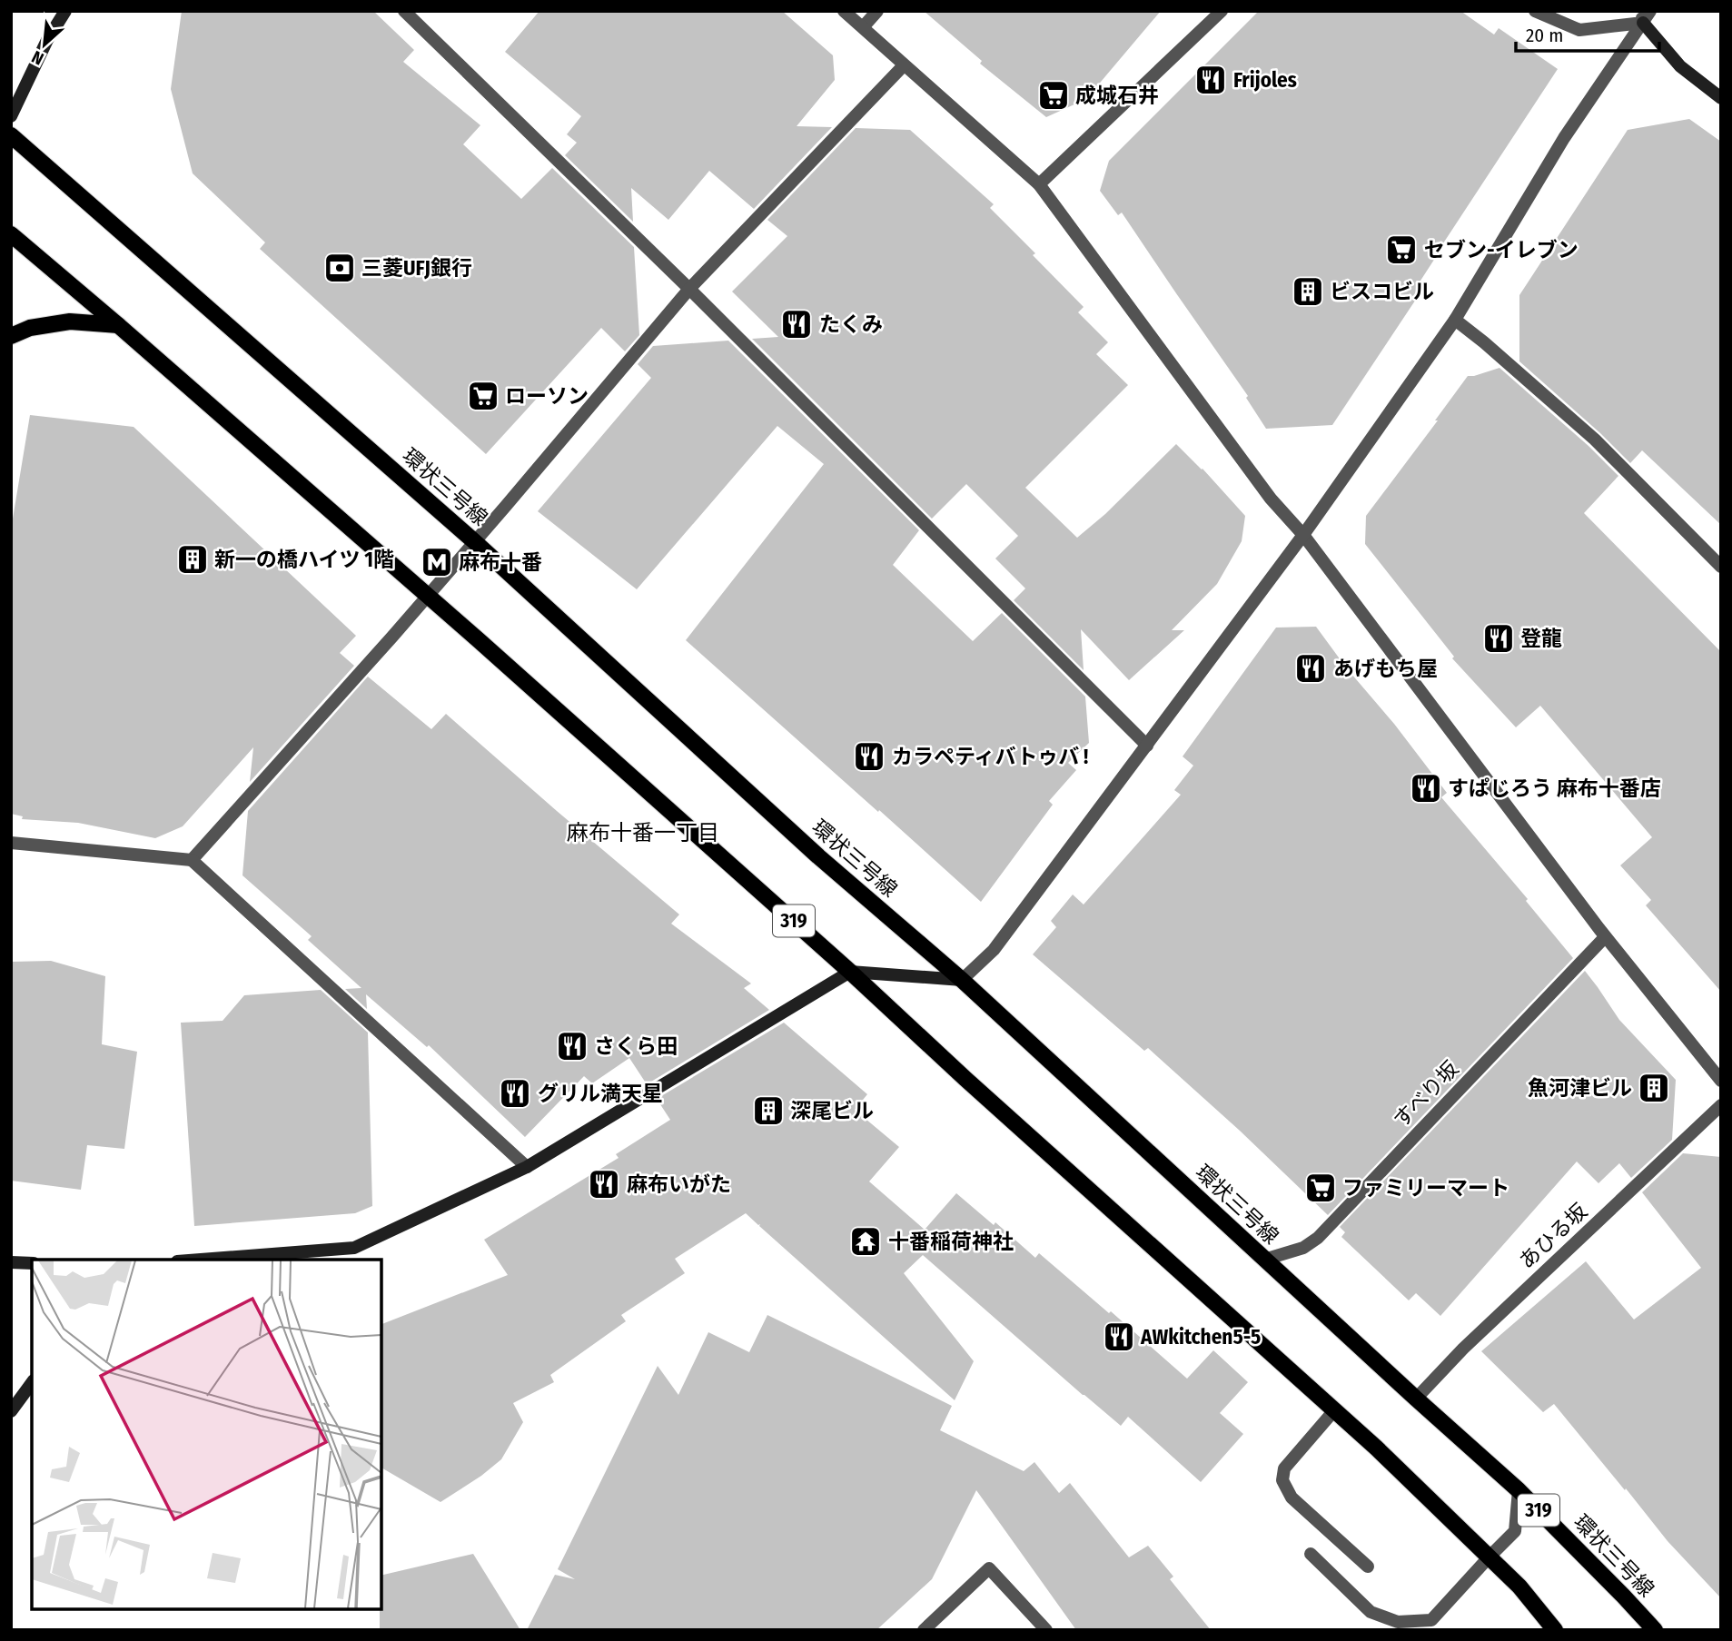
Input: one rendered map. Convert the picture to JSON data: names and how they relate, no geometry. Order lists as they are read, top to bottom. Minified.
{"streets":{"main road":["環状三号線","319"],"street":["すべり坂","あひる坂"]},"crossings":[["環状三号線","すべり坂"],["環状三号線","あひる坂"]],"districts":["麻布十番一丁目"],"places":{"restaurant":["Frijoles","たくみ","登龍","あげもち屋","カラペティバトゥバ !","すぱじろう 麻布十番店","さくら田","グリル満天星","麻布いがた","AWkitchen5-5"],"supermarket":["成城石井","セブン-イレブン","ローソン","ファミリーマート"],"bank":["三菱UFJ銀行"],"building":["ビスコビル","新一の橋ハイツ 1階","魚河津ビル","深尾ビル"],"metro station":["麻布十番"],"temple":["十番稲荷神社"]},"scale_bar":"20 m","north":"bottom left"}
